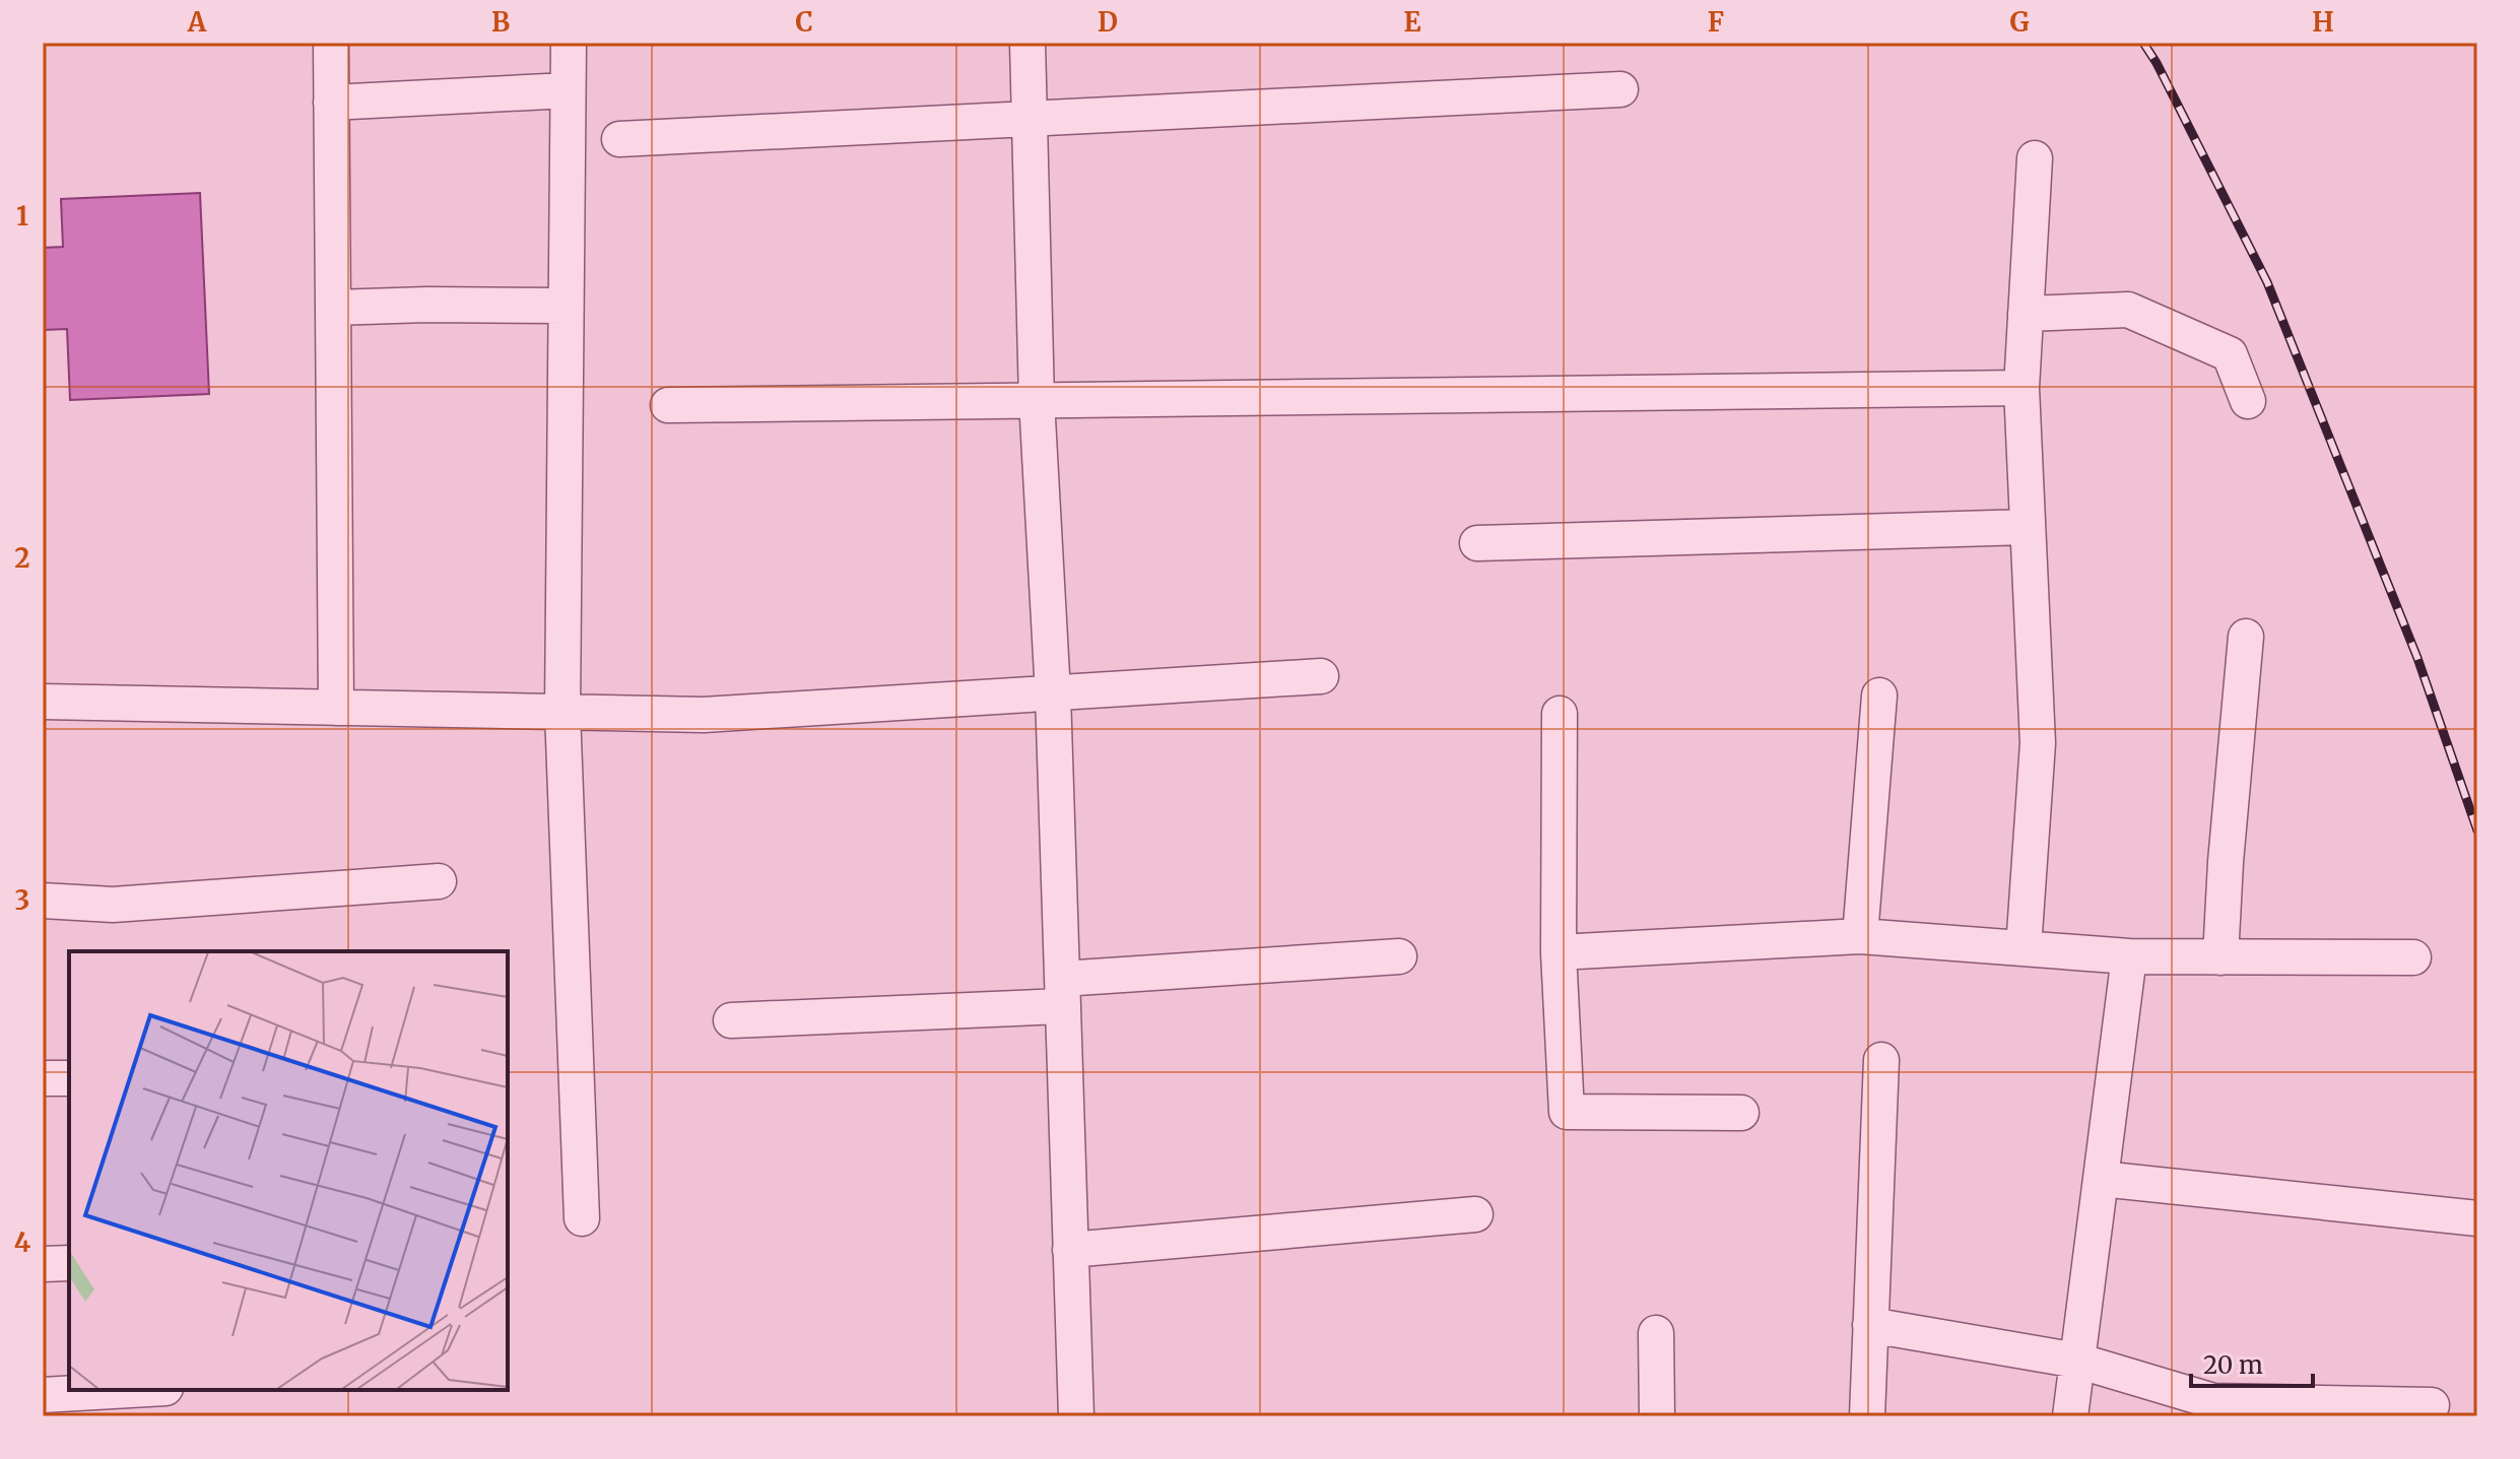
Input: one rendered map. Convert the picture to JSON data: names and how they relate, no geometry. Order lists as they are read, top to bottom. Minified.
{"scale_bar":"20 m","grid":{"columns":["A","B","C","D","E","F","G","H"],"rows":["1","2","3","4"]}}
